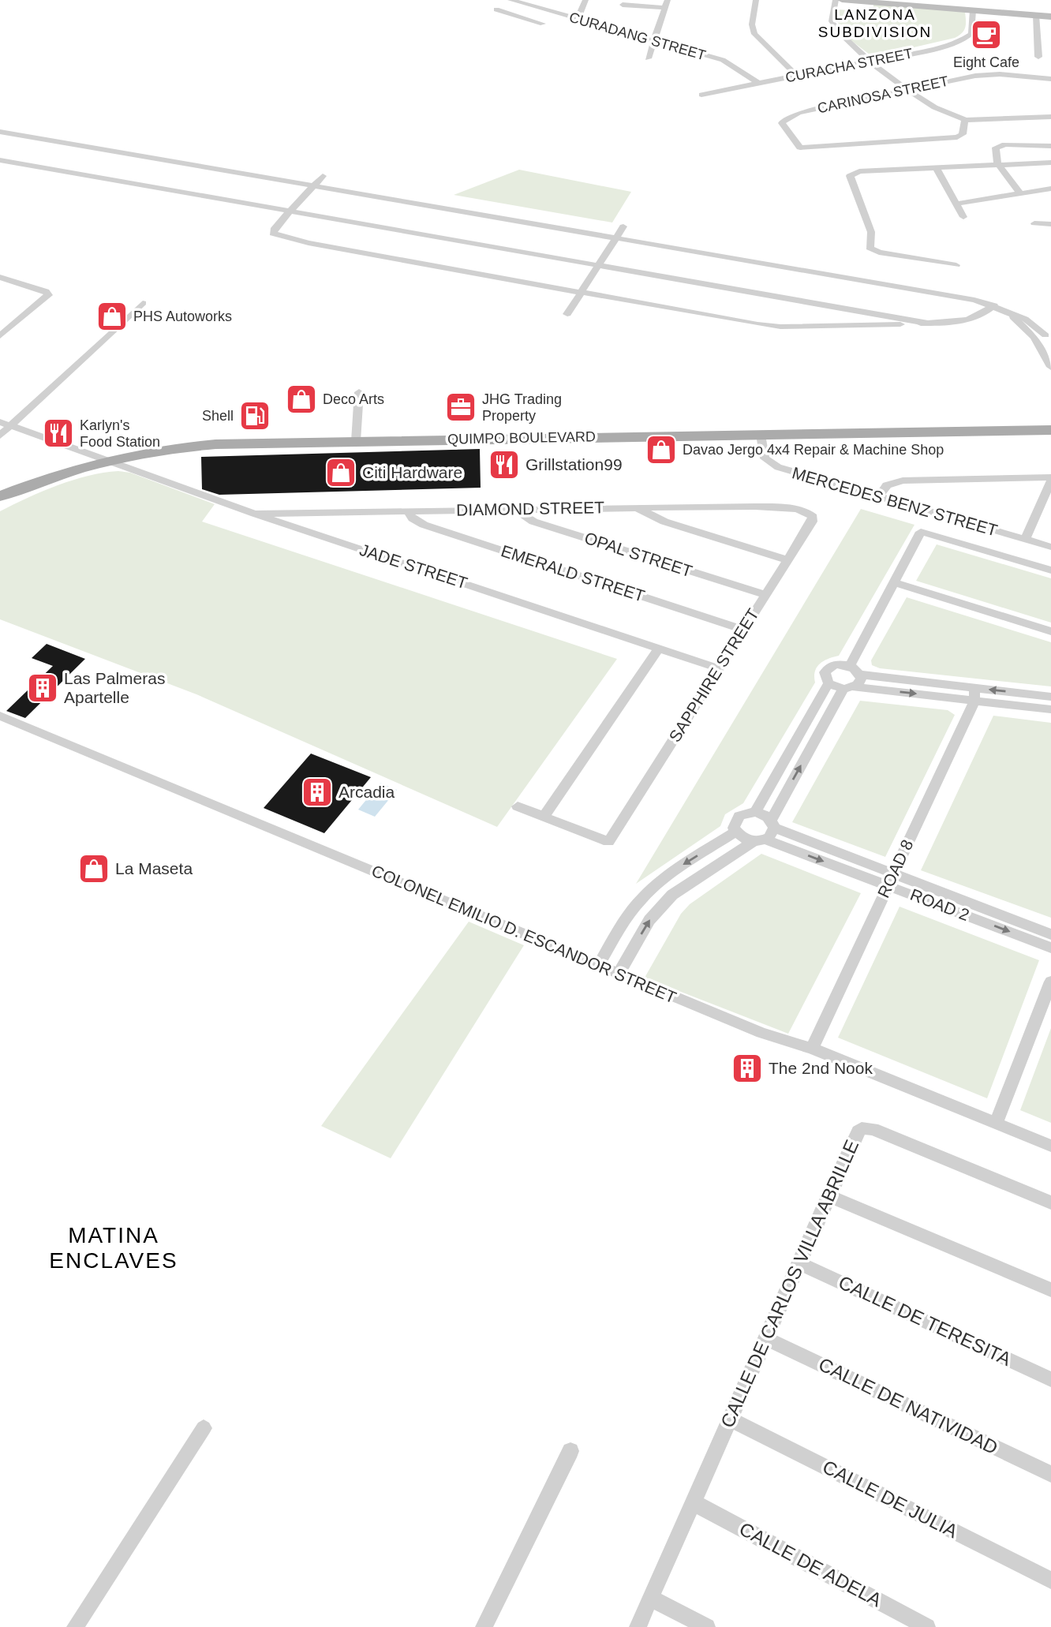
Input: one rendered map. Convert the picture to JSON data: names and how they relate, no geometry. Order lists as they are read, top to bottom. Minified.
{"streets":{"main road":["QUIMPO BOULEVARD"],"street":["CURADANG STREET","CURACHA STREET","CARINOSA STREET","MERCEDES BENZ STREET","DIAMOND STREET","OPAL STREET","JADE STREET","EMERALD STREET","SAPPHIRE STREET","ROAD 8","ROAD 2","COLONEL EMILIO D. ESCANDOR STREET","CALLE DE CARLOS VILLA ABRILLE","CALLE DE TERESITA","CALLE DE NATIVIDAD","CALLE DE JULIA","CALLE DE ADELA"]},"crossings":[["CURADANG STREET","CURACHA STREET"],["QUIMPO BOULEVARD","MERCEDES BENZ STREET"],["QUIMPO BOULEVARD","JADE STREET"],["DIAMOND STREET","OPAL STREET"],["DIAMOND STREET","JADE STREET"],["DIAMOND STREET","EMERALD STREET"],["DIAMOND STREET","SAPPHIRE STREET"],["OPAL STREET","SAPPHIRE STREET"],["JADE STREET","SAPPHIRE STREET"],["EMERALD STREET","SAPPHIRE STREET"],["ROAD 8","ROAD 2"],["ROAD 8","COLONEL EMILIO D. ESCANDOR STREET"],["CALLE DE CARLOS VILLA ABRILLE","CALLE DE TERESITA"],["CALLE DE CARLOS VILLA ABRILLE","CALLE DE NATIVIDAD"],["CALLE DE CARLOS VILLA ABRILLE","CALLE DE JULIA"],["CALLE DE CARLOS VILLA ABRILLE","CALLE DE ADELA"]],"districts":["LANZONA SUBDIVISION","MATINA ENCLAVES"],"places":{"cafe":["Eight Cafe"],"shop":["PHS Autoworks","Deco Arts","Davao Jergo 4x4 Repair & Machine Shop","Citi Hardware","La Maseta"],"office":["JHG Trading Property"],"fuel station":["Shell"],"restaurant":["Karlyn's Food Station","Grillstation99"],"building":["Las Palmeras Apartelle","Arcadia","The 2nd Nook"]}}
